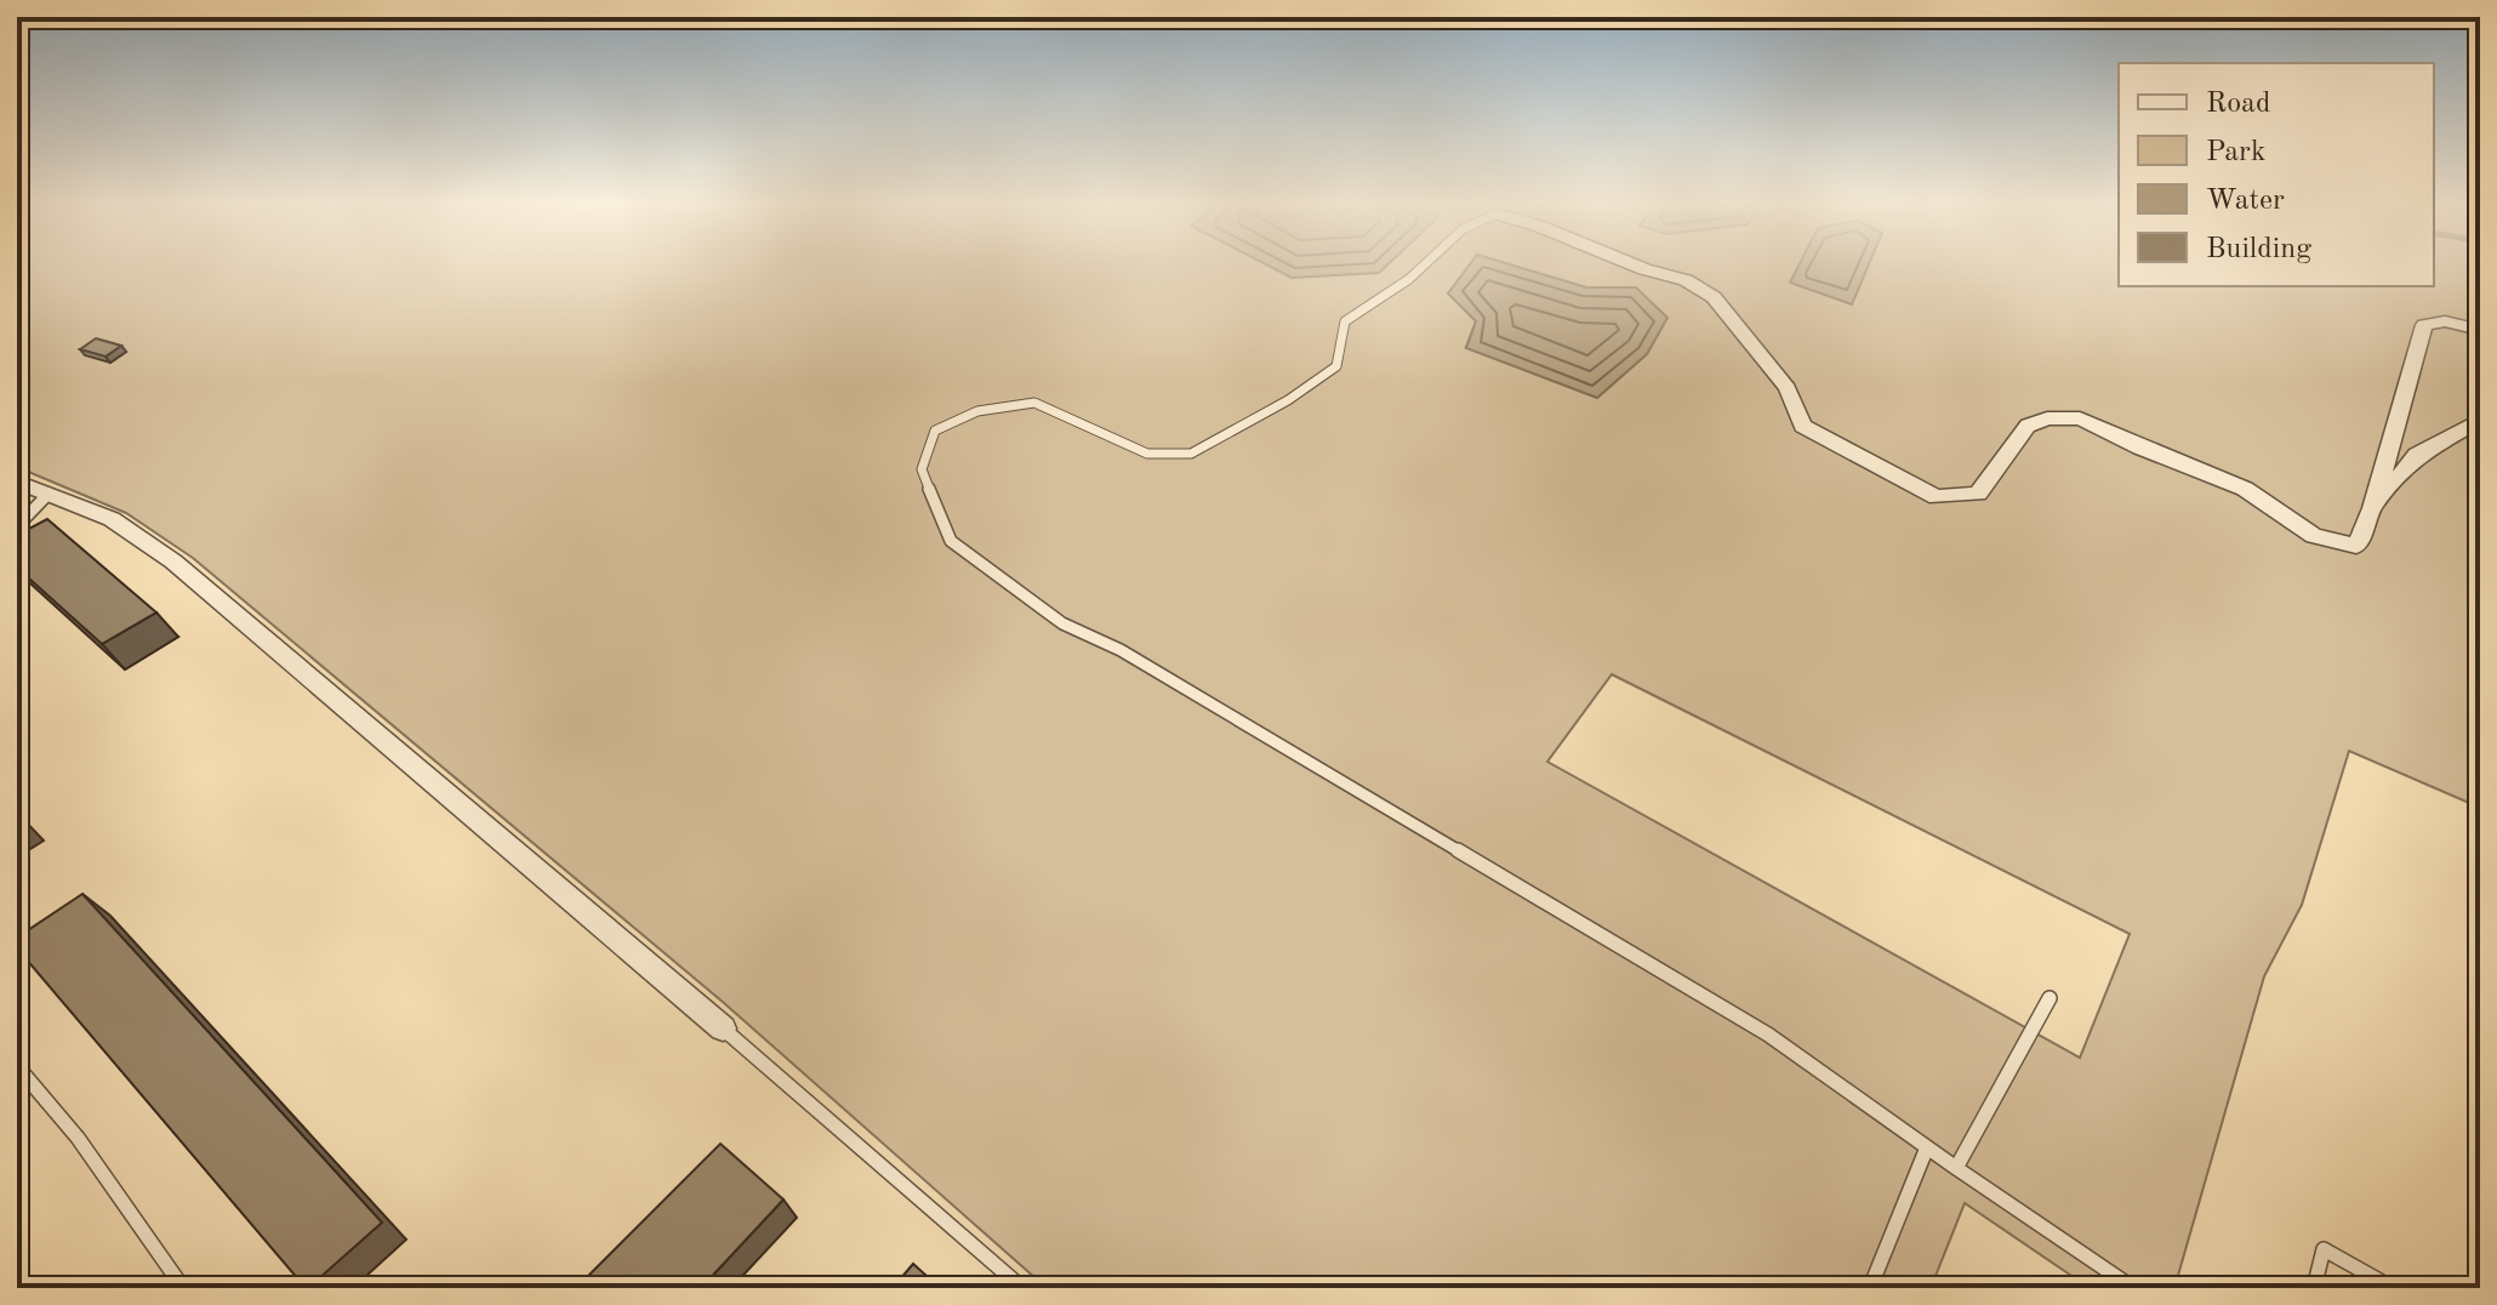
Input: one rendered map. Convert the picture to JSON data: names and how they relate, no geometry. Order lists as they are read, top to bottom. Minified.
{"legend":["Road","Park","Water","Building"]}
